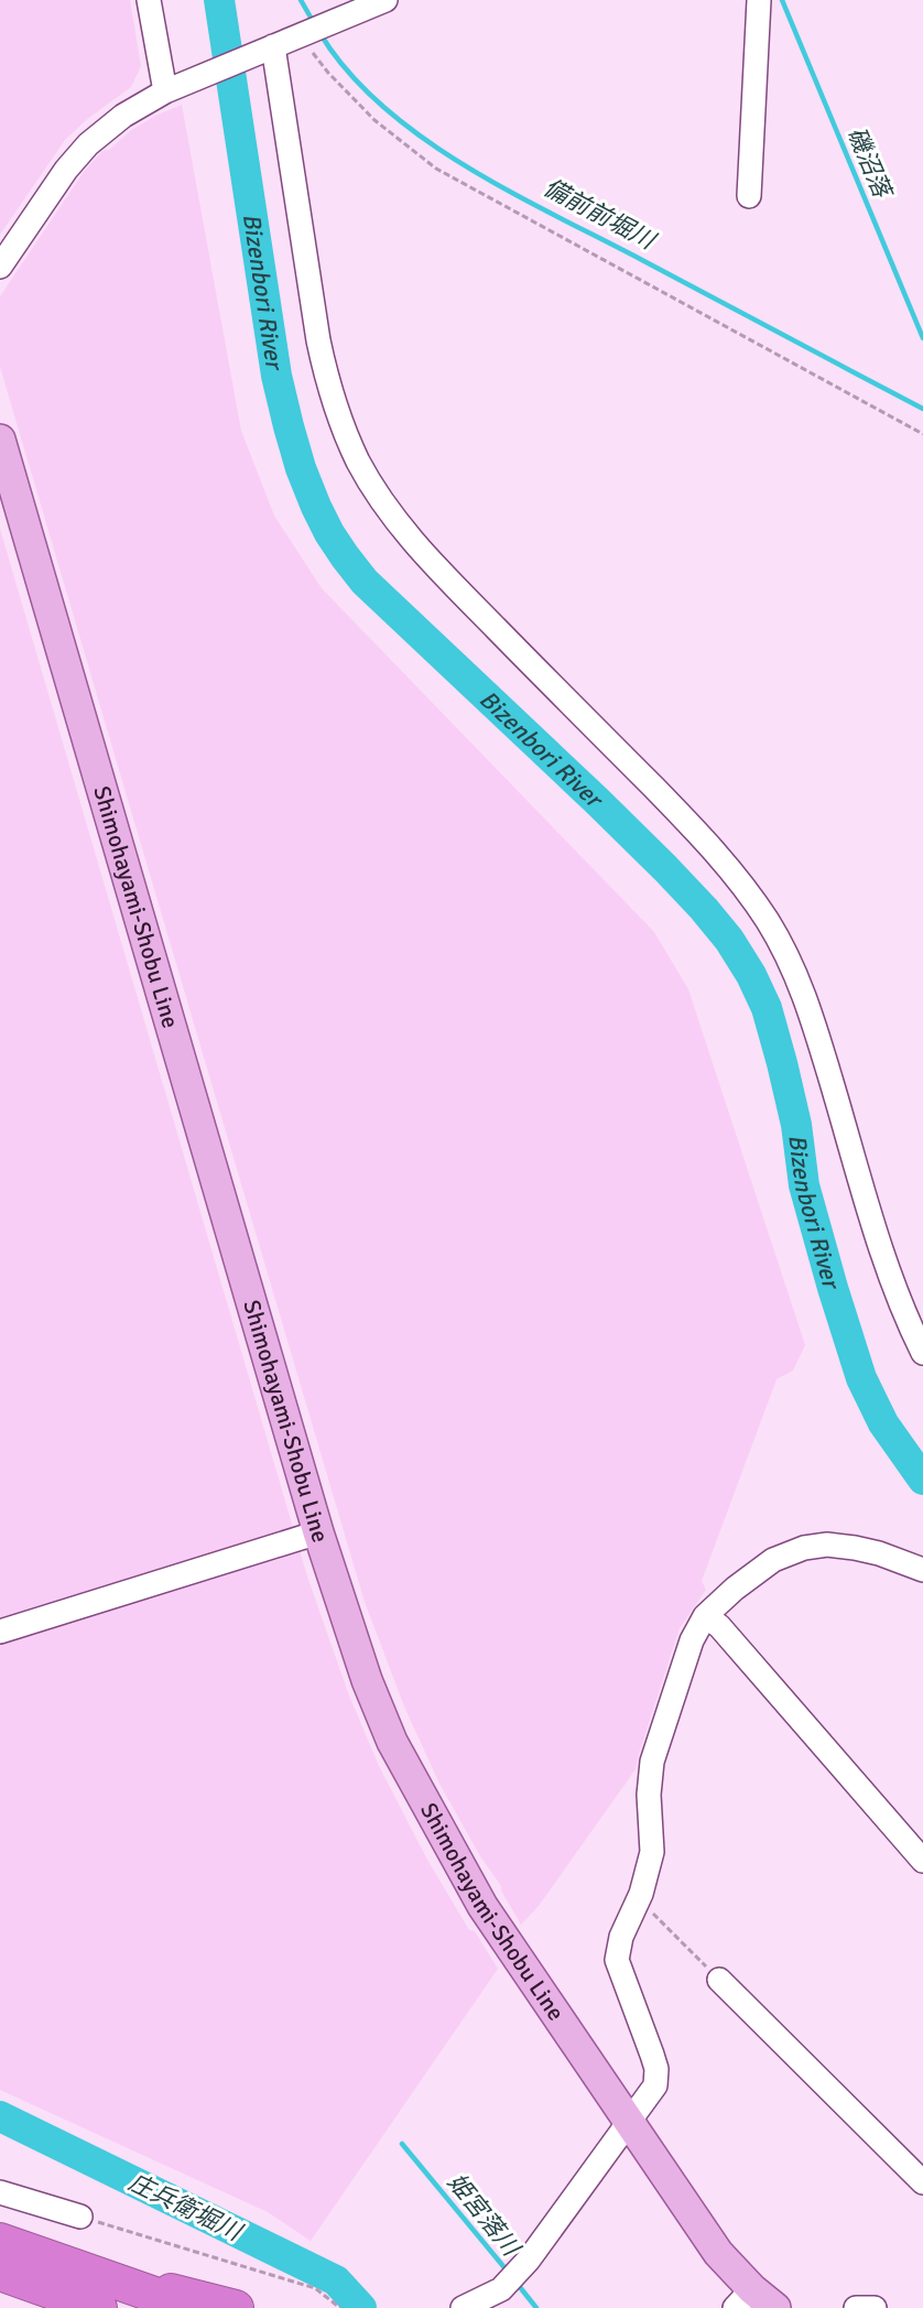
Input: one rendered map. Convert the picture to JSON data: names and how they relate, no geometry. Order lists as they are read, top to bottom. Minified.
{"streets":{"main road":["Shimohayami-Shobu Line"]},"water":["磯沼落","備前前堀川","Bizenbori River","庄兵衛堀川","姫宮落川"]}
